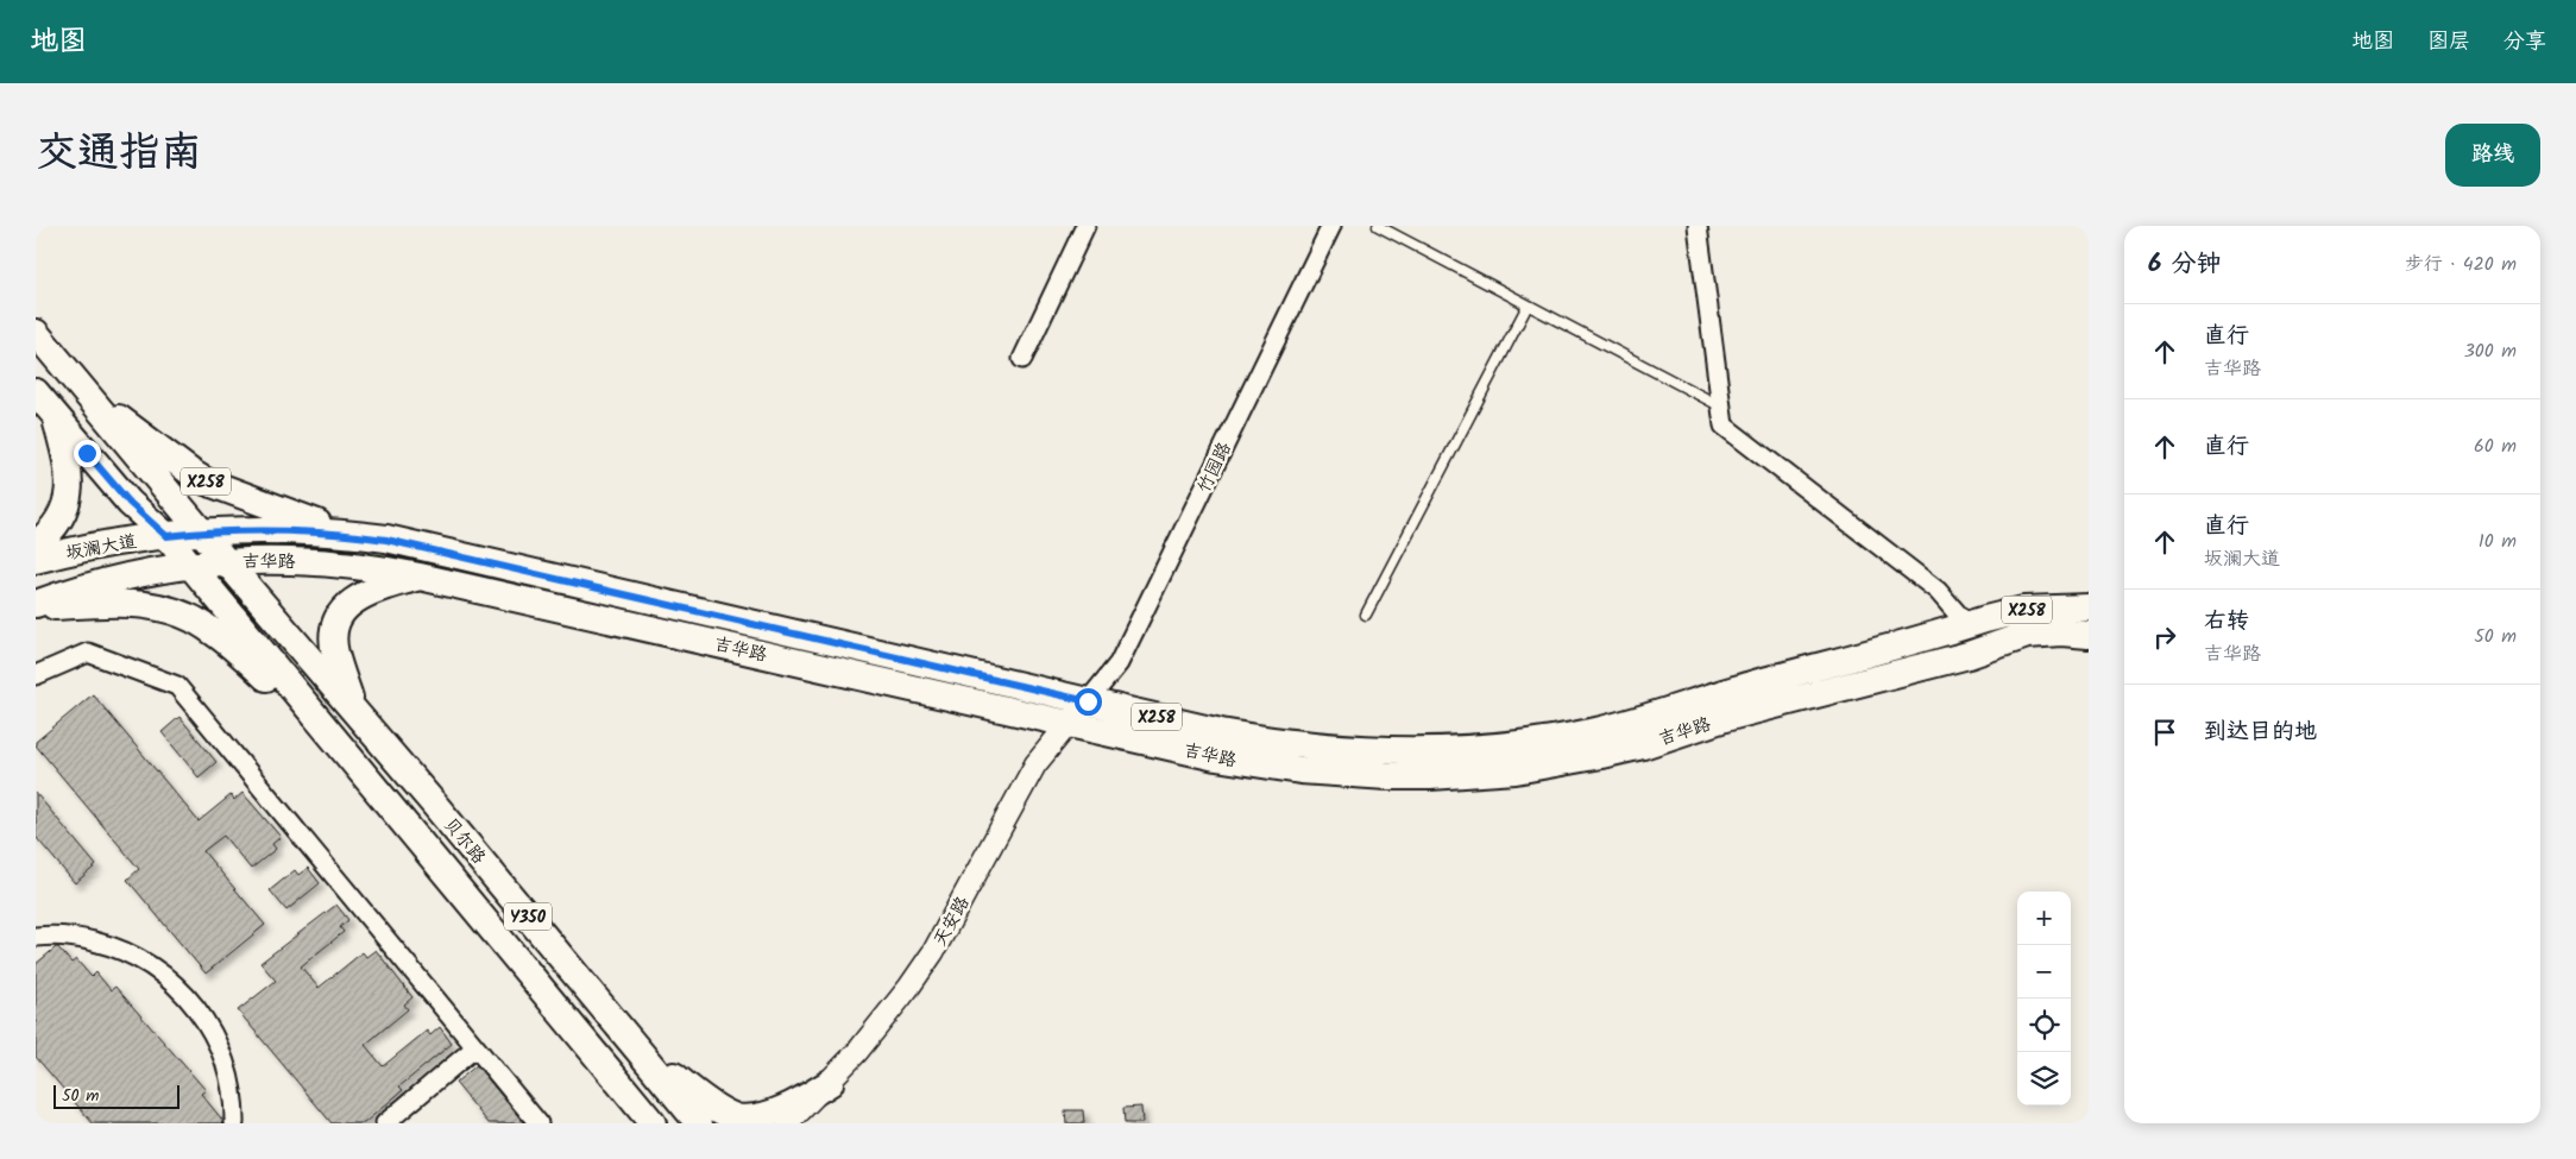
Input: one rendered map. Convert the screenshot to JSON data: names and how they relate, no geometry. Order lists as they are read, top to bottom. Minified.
{"streets":{"main road":["X258","坂澜大道","吉华路","贝尔路","Y350"],"street":["竹园路","天安路"]},"crossings":[["竹园路","吉华路"],["竹园路","天安路"],["X258","坂澜大道"],["X258","吉华路"],["坂澜大道","吉华路"],["坂澜大道","贝尔路"],["吉华路","贝尔路"],["吉华路","天安路"]],"scale_bar":"50 m","page":{"header":"地图","nav":["地图","图层","分享"],"title":"交通指南","buttons":"路线","heading":["6 分钟","步行 · 420 m"],"list":[["直行","吉华路","300 m"],["直行","60 m"],["直行","坂澜大道","10 m"],["右转","吉华路","50 m"],"到达目的地"],"map_buttons":["+","−"],"scale":"50 m"}}
